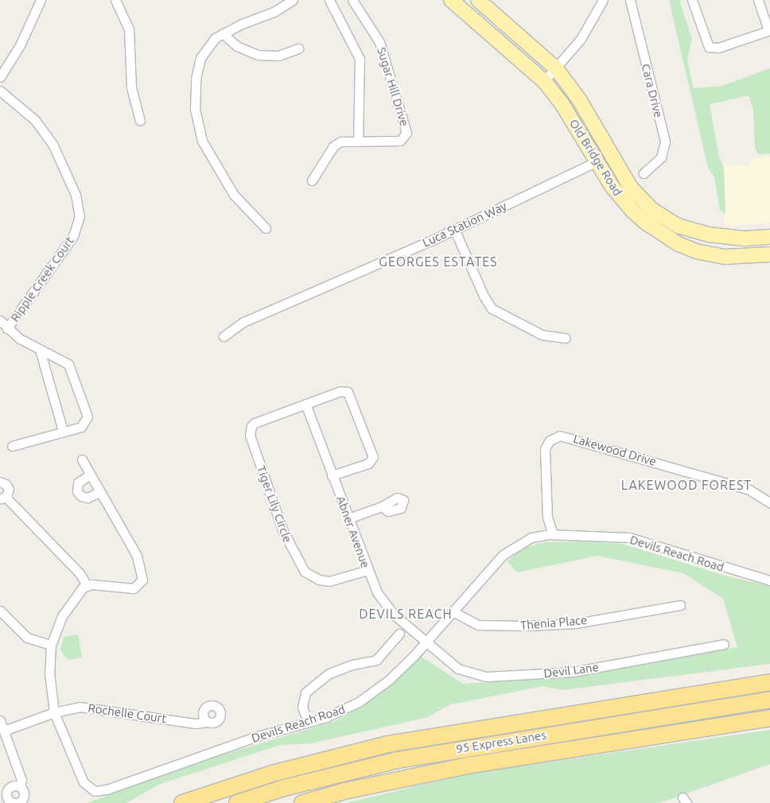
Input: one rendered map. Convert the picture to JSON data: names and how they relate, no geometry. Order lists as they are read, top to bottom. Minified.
{"streets":{"highway":["95 Express Lanes"],"main road":["Old Bridge Road"],"street":["Sugar Hill Drive","Cara Drive","Luca Station Way","Ripple Creek Court","Lakewood Drive","Tiger Lily Circle","Abner Avenue","Devils Reach Road","Thenia Place","Devil Lane","Rochelle Court"]},"crossings":[["Old Bridge Road","Luca Station Way"],["Lakewood Drive","Devils Reach Road"],["Tiger Lily Circle","Abner Avenue"],["Abner Avenue","Devils Reach Road"],["Abner Avenue","Devil Lane"],["Devils Reach Road","Thenia Place"],["Devils Reach Road","Devil Lane"],["Devils Reach Road","Rochelle Court"]],"districts":["GEORGES ESTATES","LAKEWOOD FOREST","DEVILS REACH"]}
